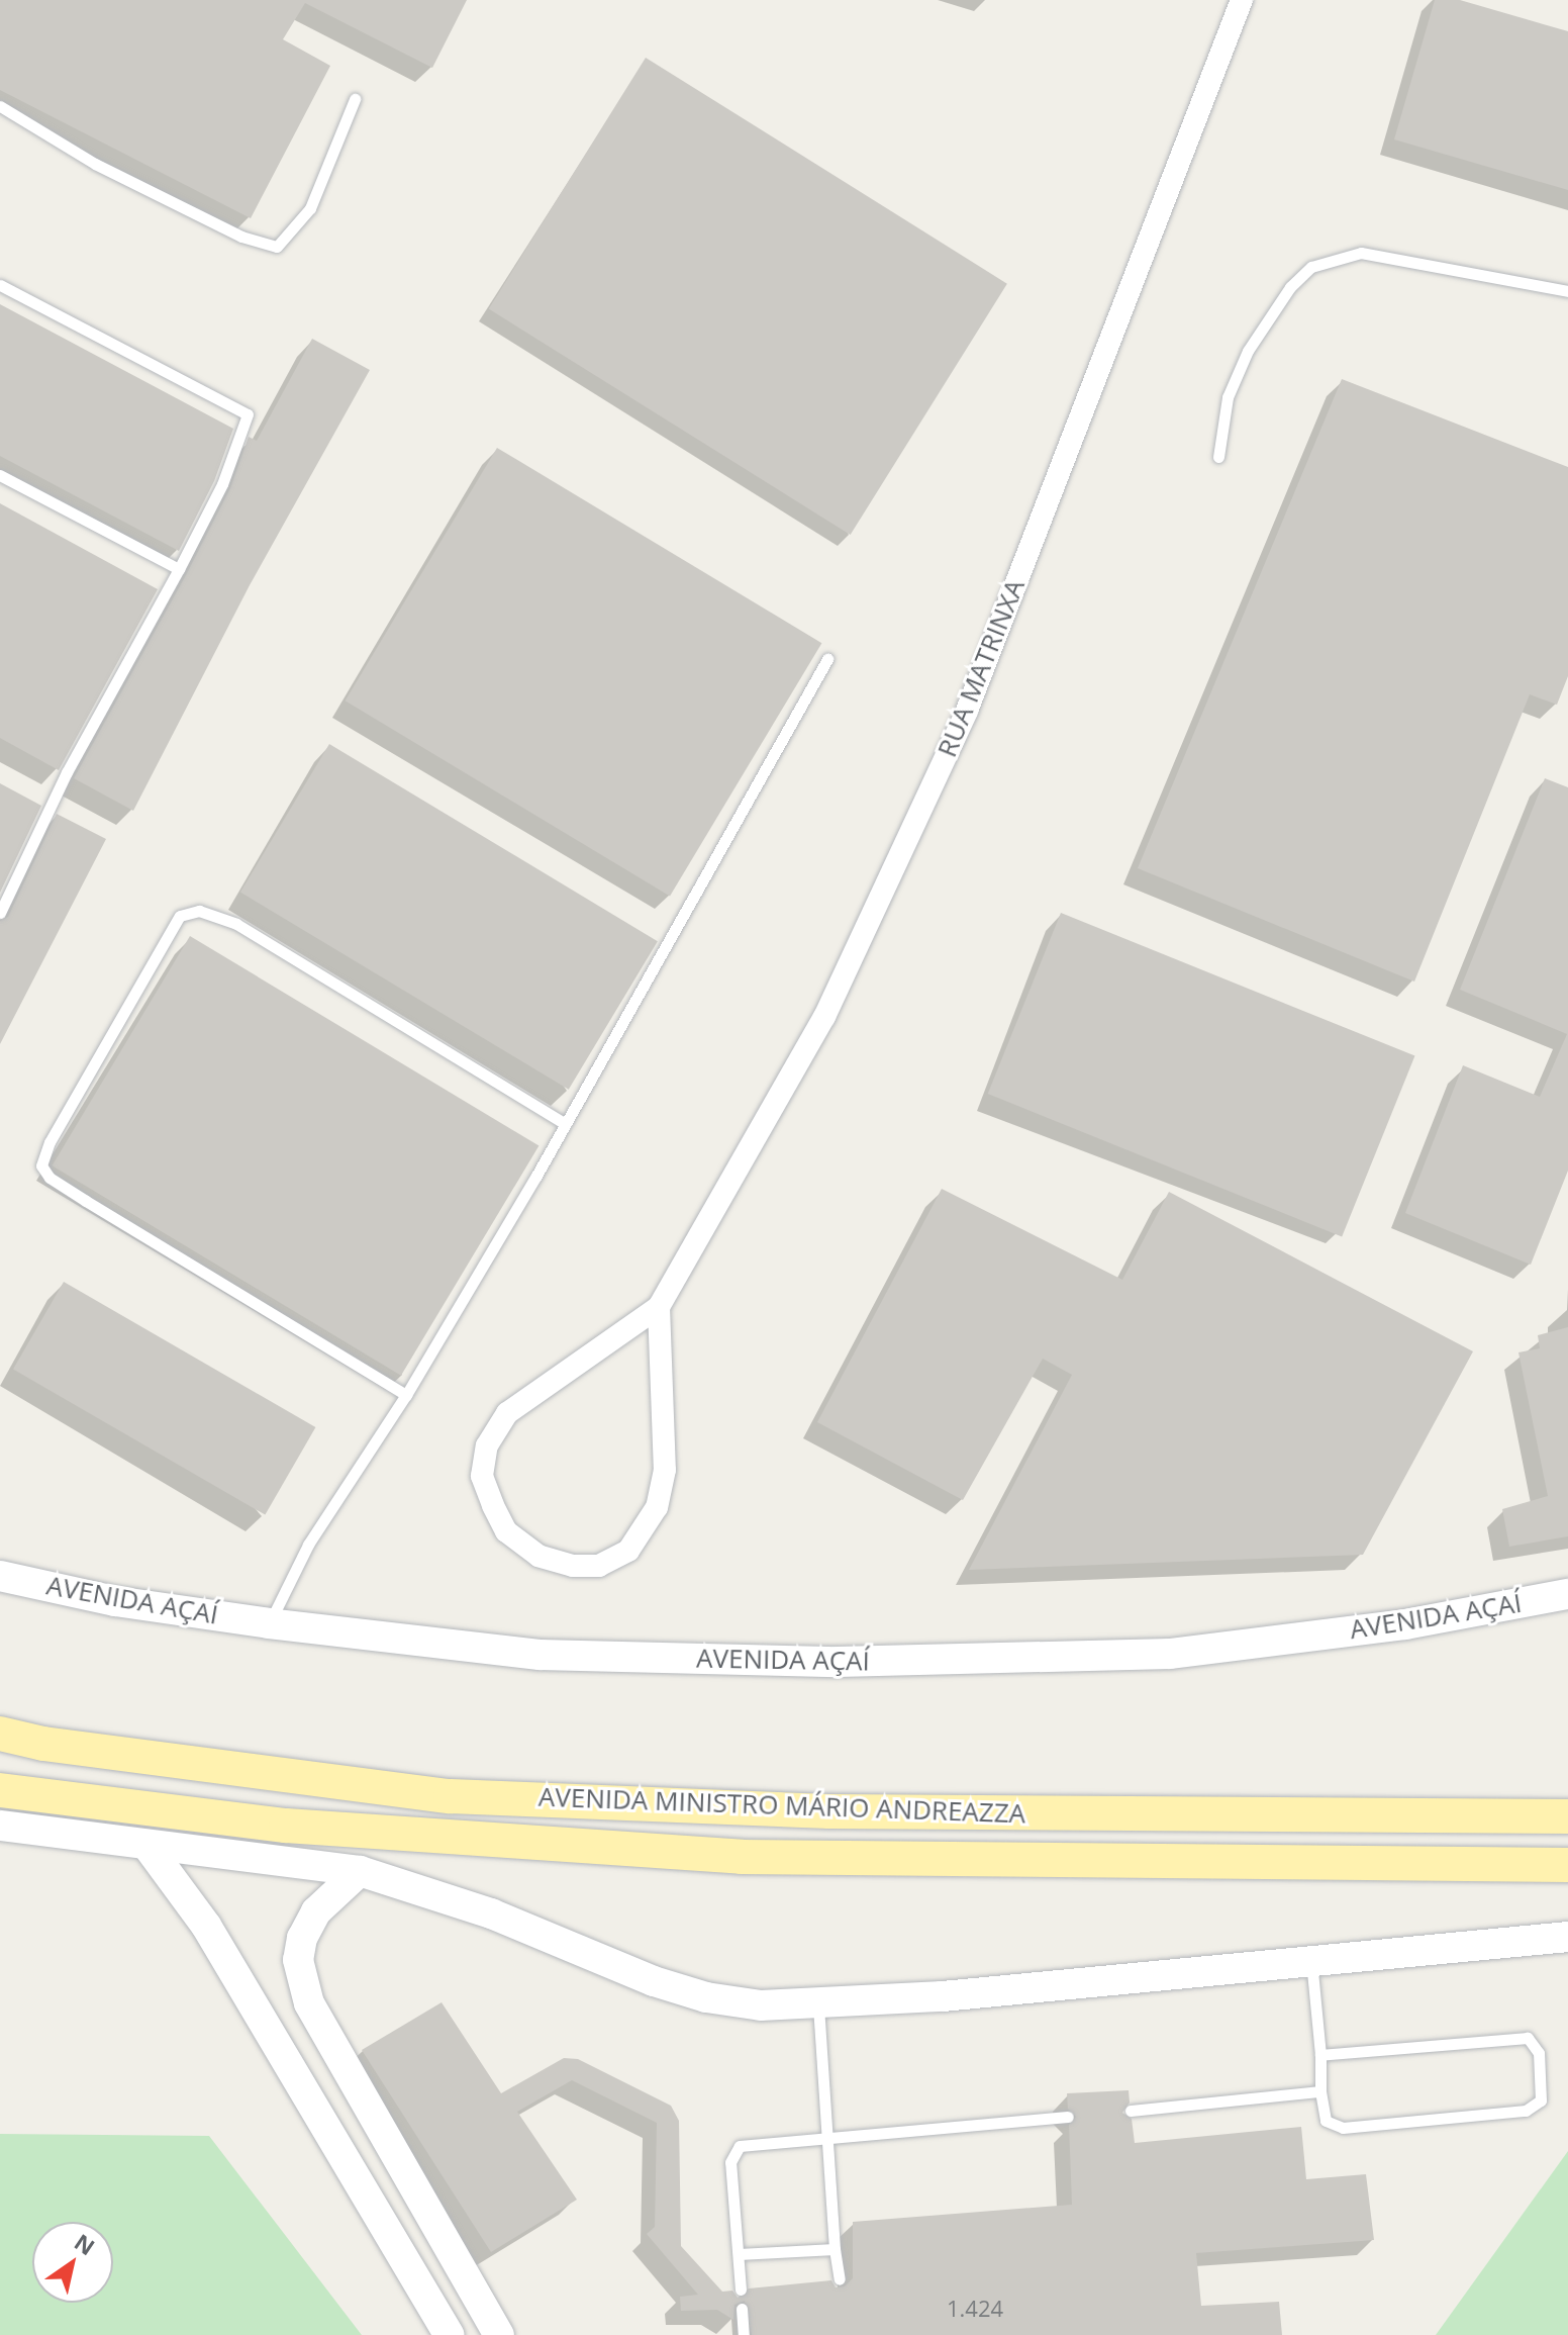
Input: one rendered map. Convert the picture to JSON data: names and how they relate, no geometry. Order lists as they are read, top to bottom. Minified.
{"streets":{"main road":["AVENIDA MINISTRO MÁRIO ANDREAZZA"],"street":["RUA MATRINXA","AVENIDA AÇAÍ"]},"house_numbers":["1.424"],"north":"top right"}
